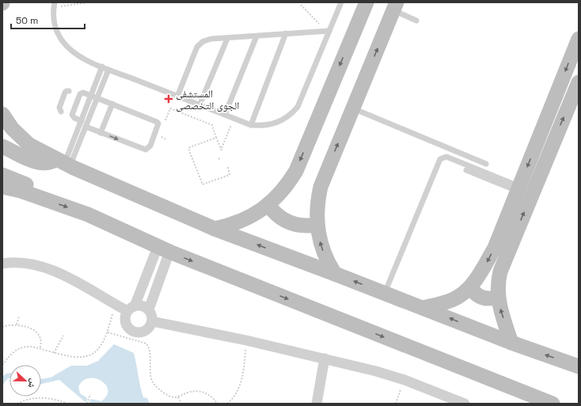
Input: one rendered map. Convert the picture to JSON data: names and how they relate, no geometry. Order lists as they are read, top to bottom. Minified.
{"places":{"health":["المستشفى الجوى التخصصى"]},"scale_bar":"50 m","north":"right"}
